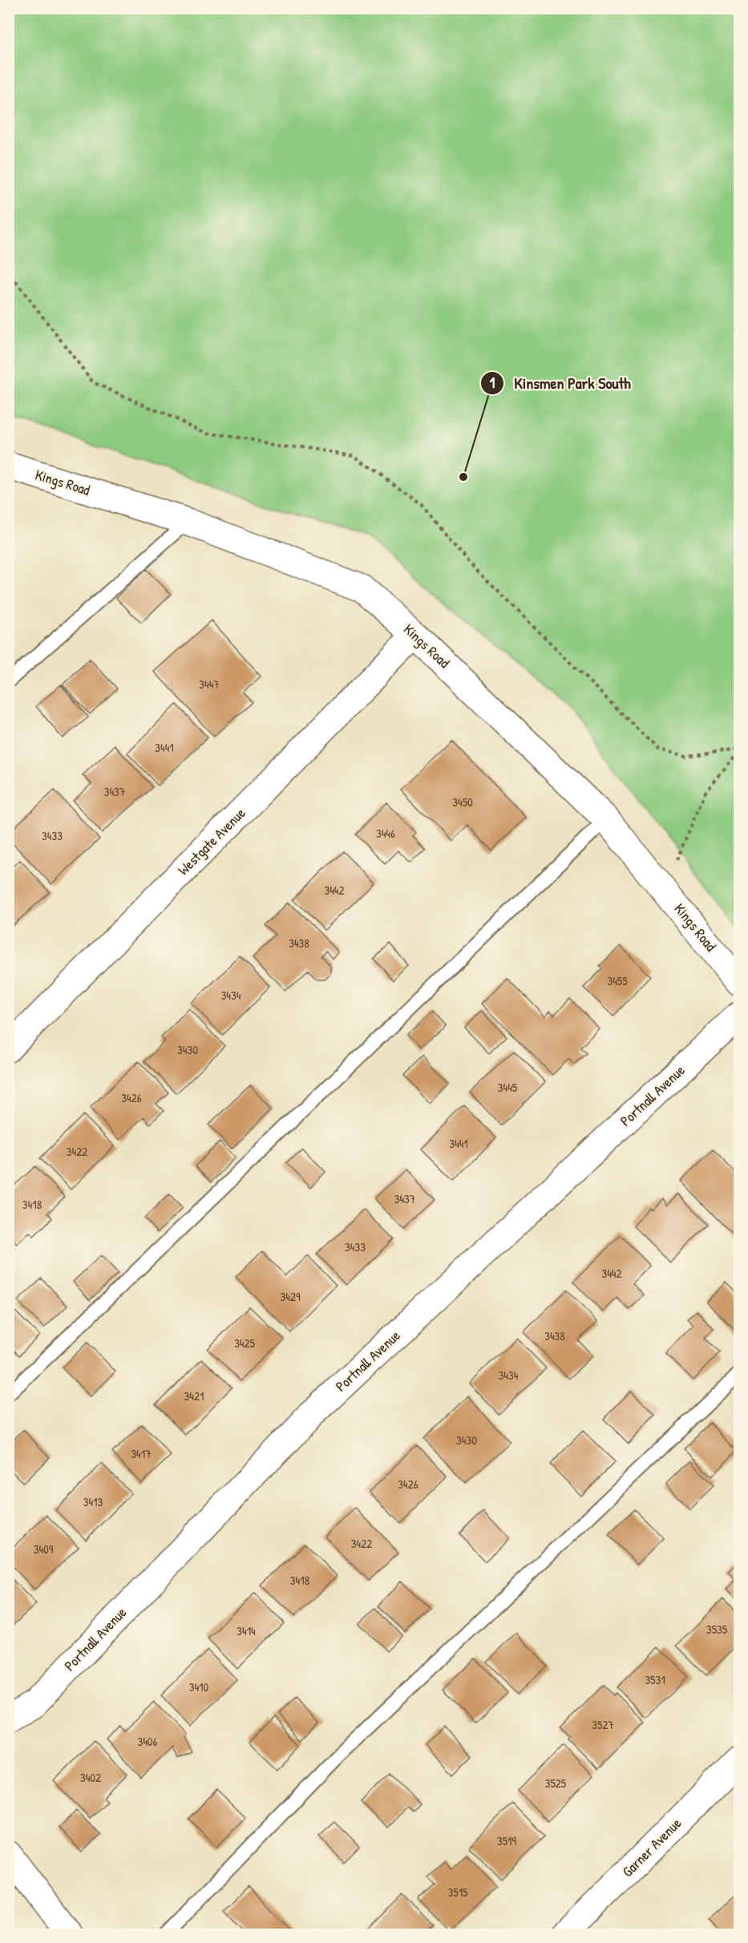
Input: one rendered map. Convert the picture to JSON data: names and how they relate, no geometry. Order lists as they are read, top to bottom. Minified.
{"streets":{"street":["Kings Road","Westgate Avenue","Portnall Avenue","Garner Avenue"]},"crossings":[["Kings Road","Westgate Avenue"]],"places":["Kinsmen Park South"],"house_numbers":["3447","3441","3437","3450","3446","3433","3442","3438","3455","3434","3430","3445","3426","3441","3422","3437","3418","3433","3442","3429","3438","3425","3434","3421","3430","3417","3426","3413","3422","3409","3418","3535","3414","3531","3410","3527","3406","3402","3525","3519","3515"]}
